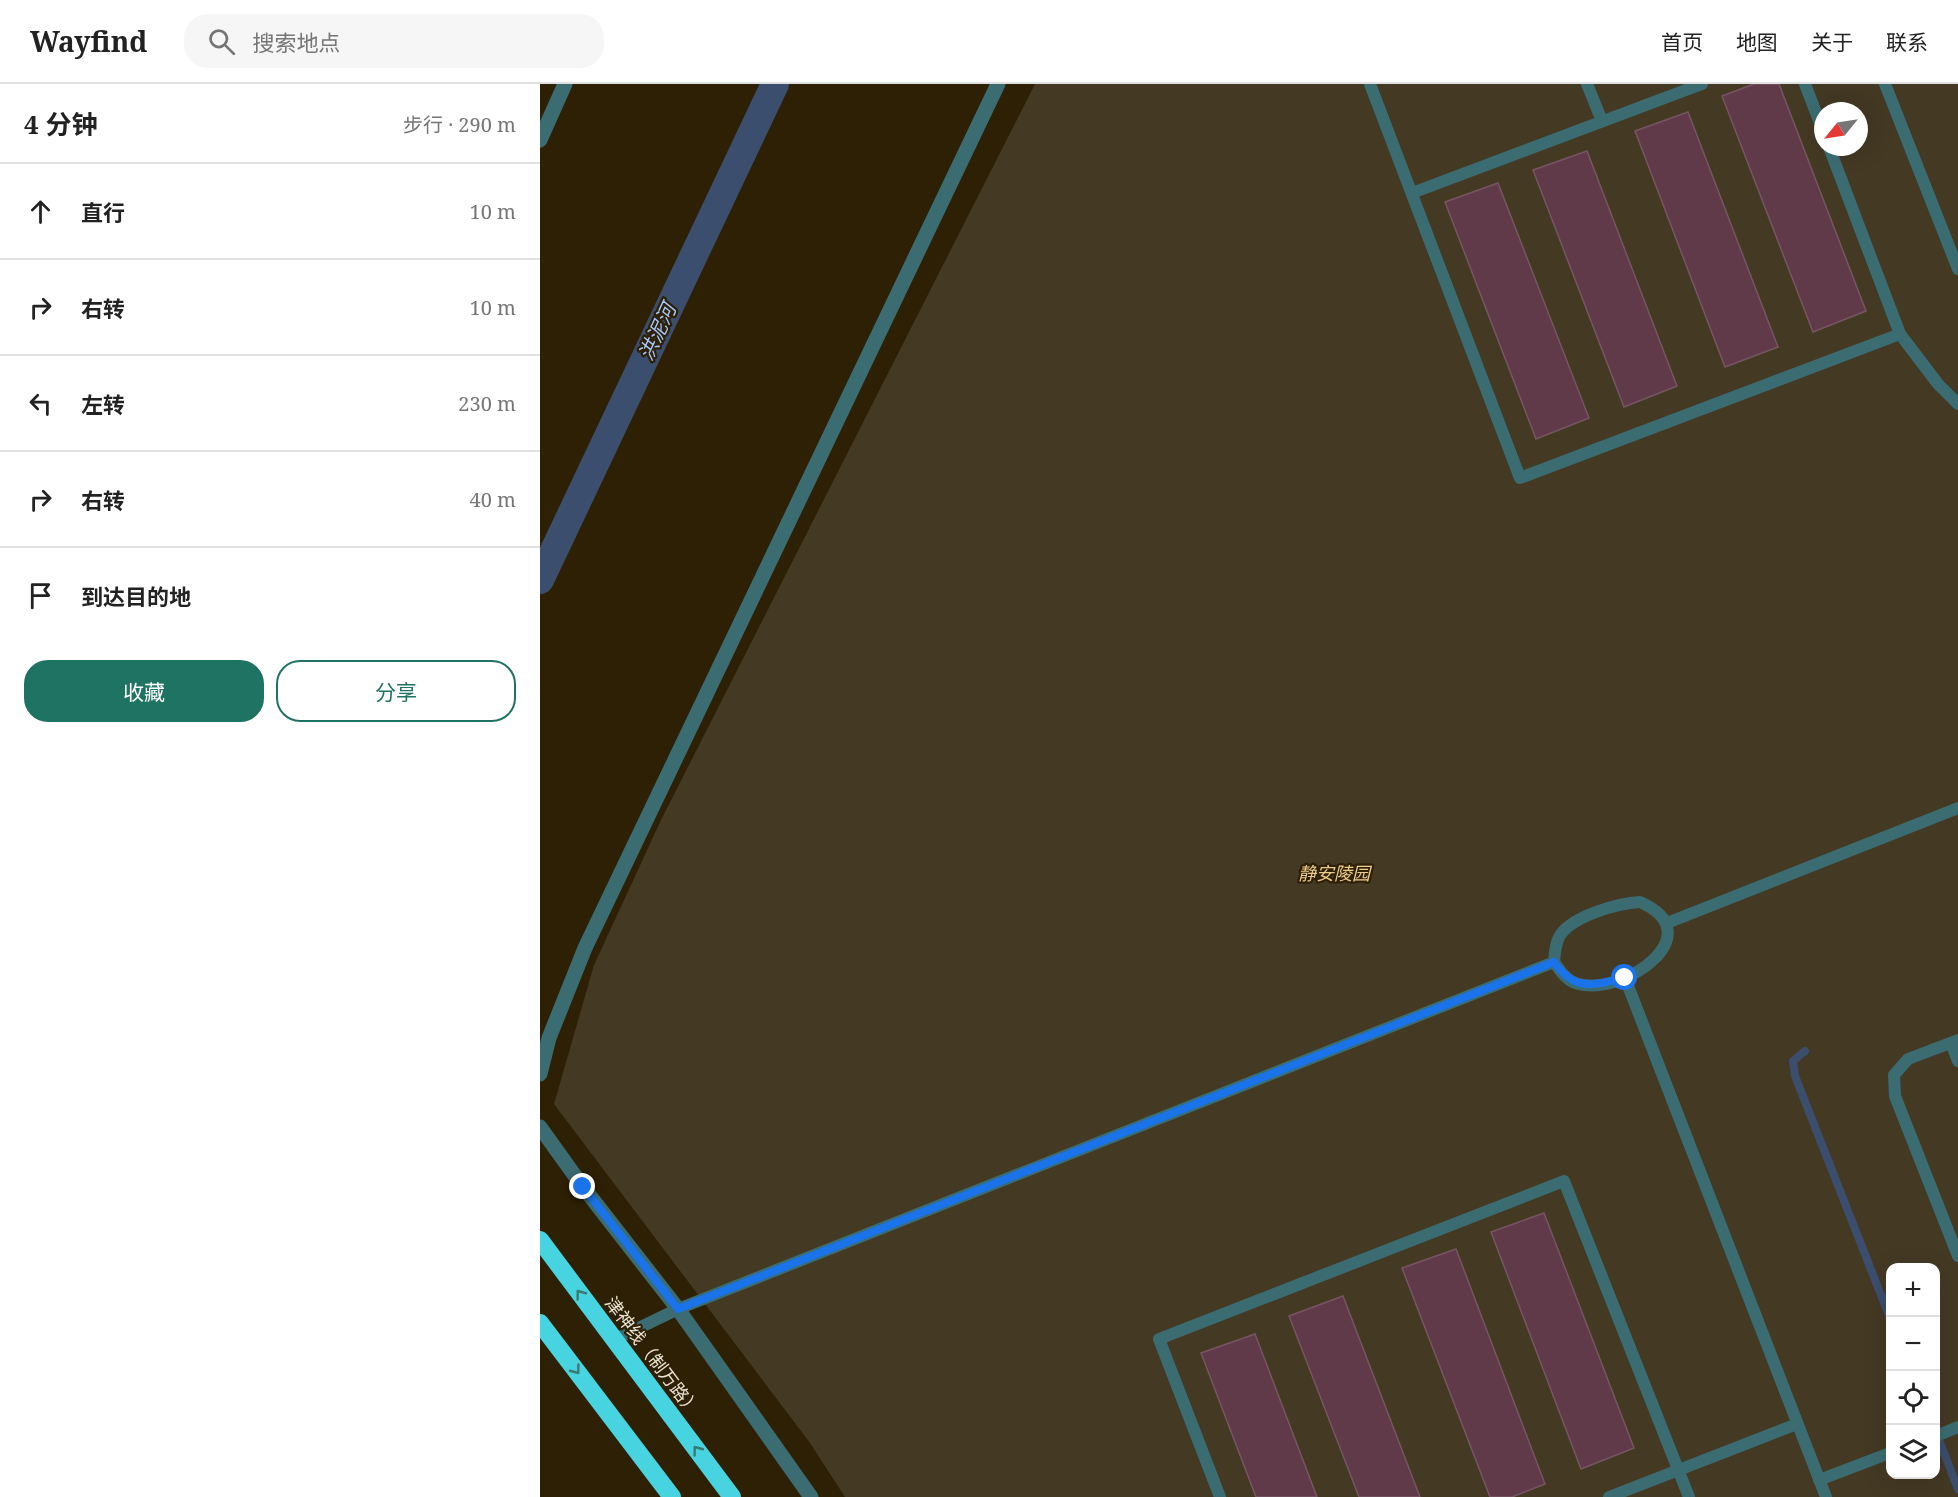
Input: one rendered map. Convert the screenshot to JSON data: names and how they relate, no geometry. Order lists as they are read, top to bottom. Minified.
{"streets":{"highway":["津神线（制万路）"]},"water":["洪泥河"],"parks":["静安陵园"],"north":"bottom left","page":{"header":"Wayfind","search":"搜索地点","nav":["首页","地图","关于","联系"],"heading":["4 分钟","步行 · 290 m"],"list":[["直行","10 m"],["右转","10 m"],["左转","230 m"],["右转","40 m"],"到达目的地"],"buttons":["收藏","分享"],"map_buttons":["+","−"]}}
